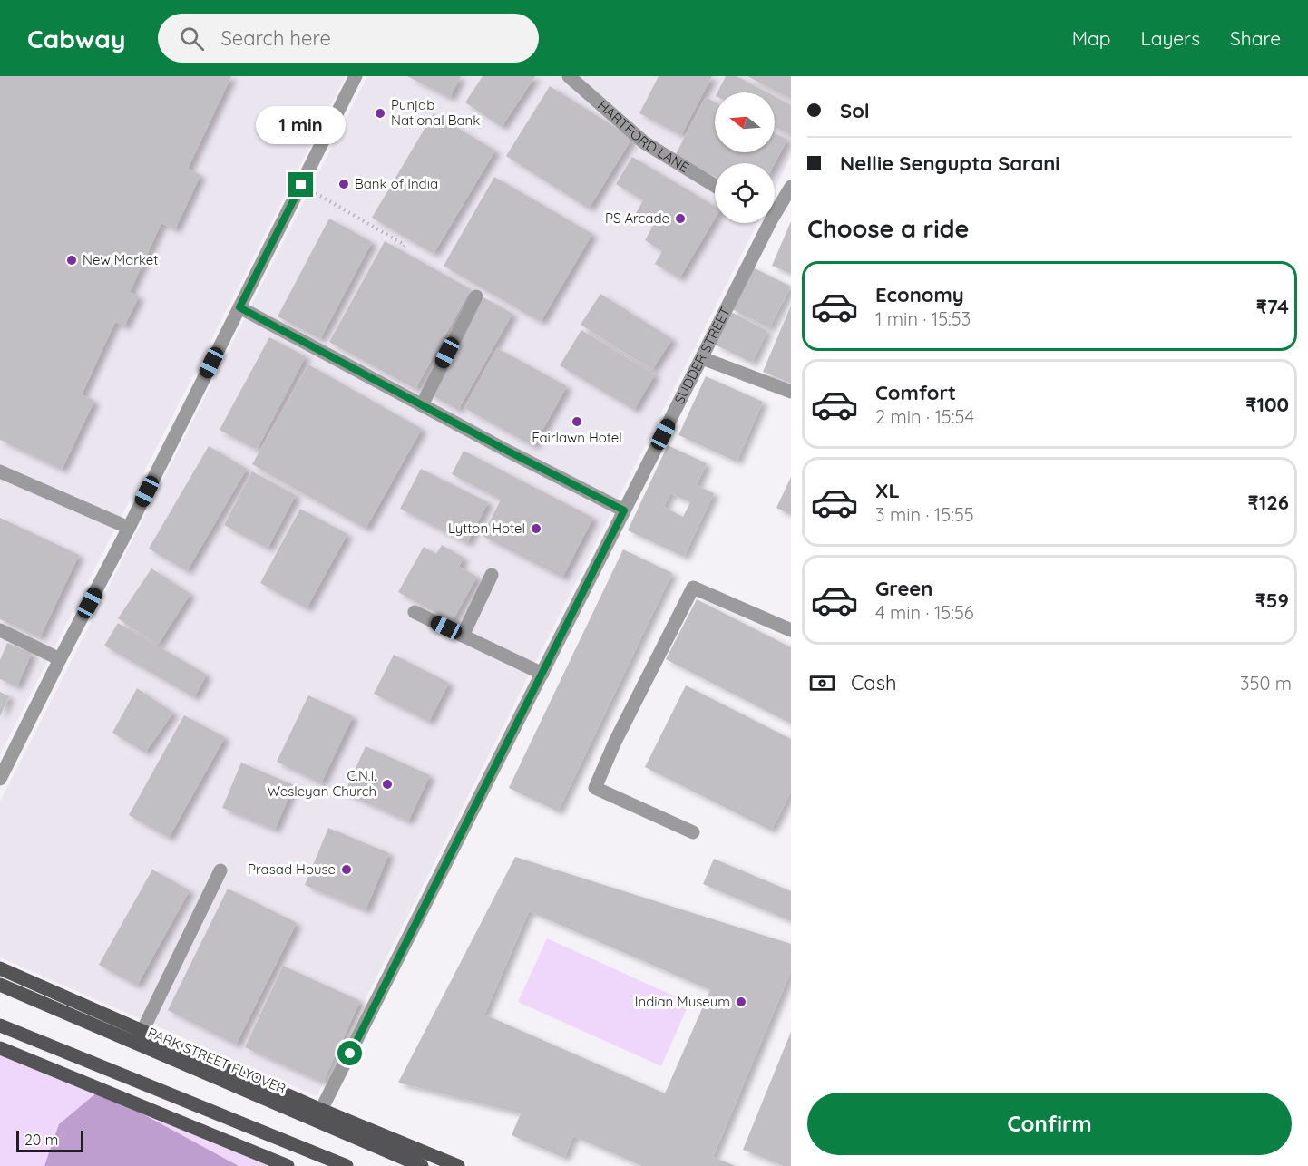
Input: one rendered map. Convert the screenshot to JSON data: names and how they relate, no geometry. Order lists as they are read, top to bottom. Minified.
{"streets":{"main road":["PARK STREET FLYOVER"],"street":["HARTFORD LANE","SUDDER STREET"]},"places":["Punjab National Bank","Bank of India","PS Arcade","New Market","Fairlawn Hotel","Lytton Hotel","C.N.I. Wesleyan Church","Prasad House","Indian Museum"],"scale_bar":"20 m","north":"left","page":{"header":"Cabway","search":"Search here","nav":["Map","Layers","Share"],"banner":["Sol","Nellie Sengupta Sarani"],"bubble":"1 min","heading":"Choose a ride","list":[{"name":"Economy","note":"1 min · 15:53","value":"₹74"},{"name":"Comfort","note":"2 min · 15:54","value":"₹100"},{"name":"XL","note":"3 min · 15:55","value":"₹126"},{"name":"Green","note":"4 min · 15:56","value":"₹59"}],"pay":["Cash","350 m"],"buttons":"Confirm","scale":"20 m"}}
